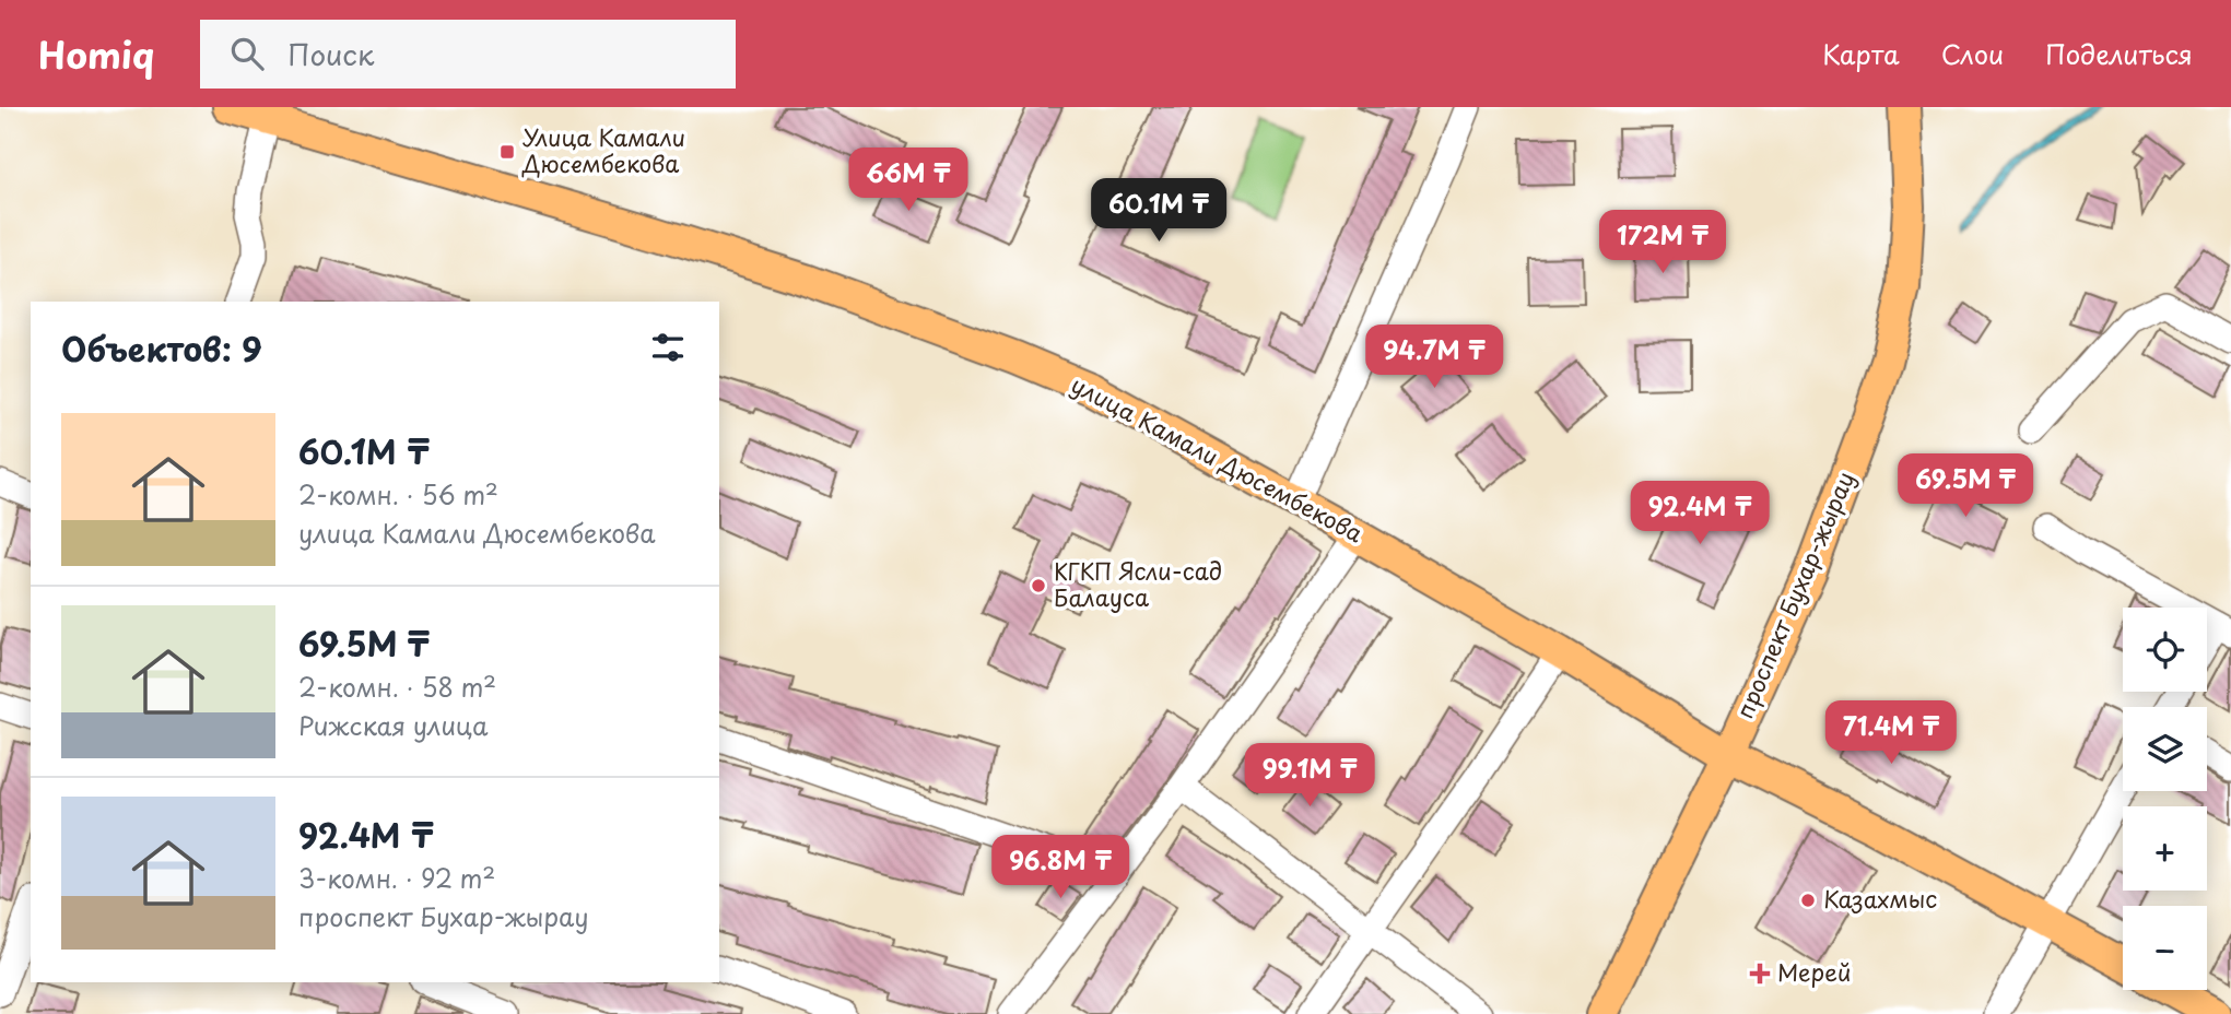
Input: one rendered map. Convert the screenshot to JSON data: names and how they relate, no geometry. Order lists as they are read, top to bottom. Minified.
{"streets":{"main road":["улица Камали Дюсембекова","проспект Бухар-жырау"]},"crossings":[["улица Камали Дюсембекова","проспект Бухар-жырау"]],"places":{"transit":["Улица Камали Дюсембекова"],"other":["КГКП Ясли-сад Балауса","Казахмыс"],"health":["Мерей"]},"page":{"header":"Homiq","search":"Поиск","nav":["Карта","Слои","Поделиться"],"price":["66M ₸","60.1M ₸","172M ₸","94.7M ₸","69.5M ₸","92.4M ₸","71.4M ₸","99.1M ₸","96.8M ₸"],"heading":"Объектов: 9","list":[{"name":"60.1M ₸","note":"2-комн. · 56 m² · улица Камали Дюсембекова"},{"name":"69.5M ₸","note":"2-комн. · 58 m² · Рижская улица"},{"name":"92.4M ₸","note":"3-комн. · 92 m² · проспект Бухар-жырау"}],"map_buttons":["+","−"]}}
